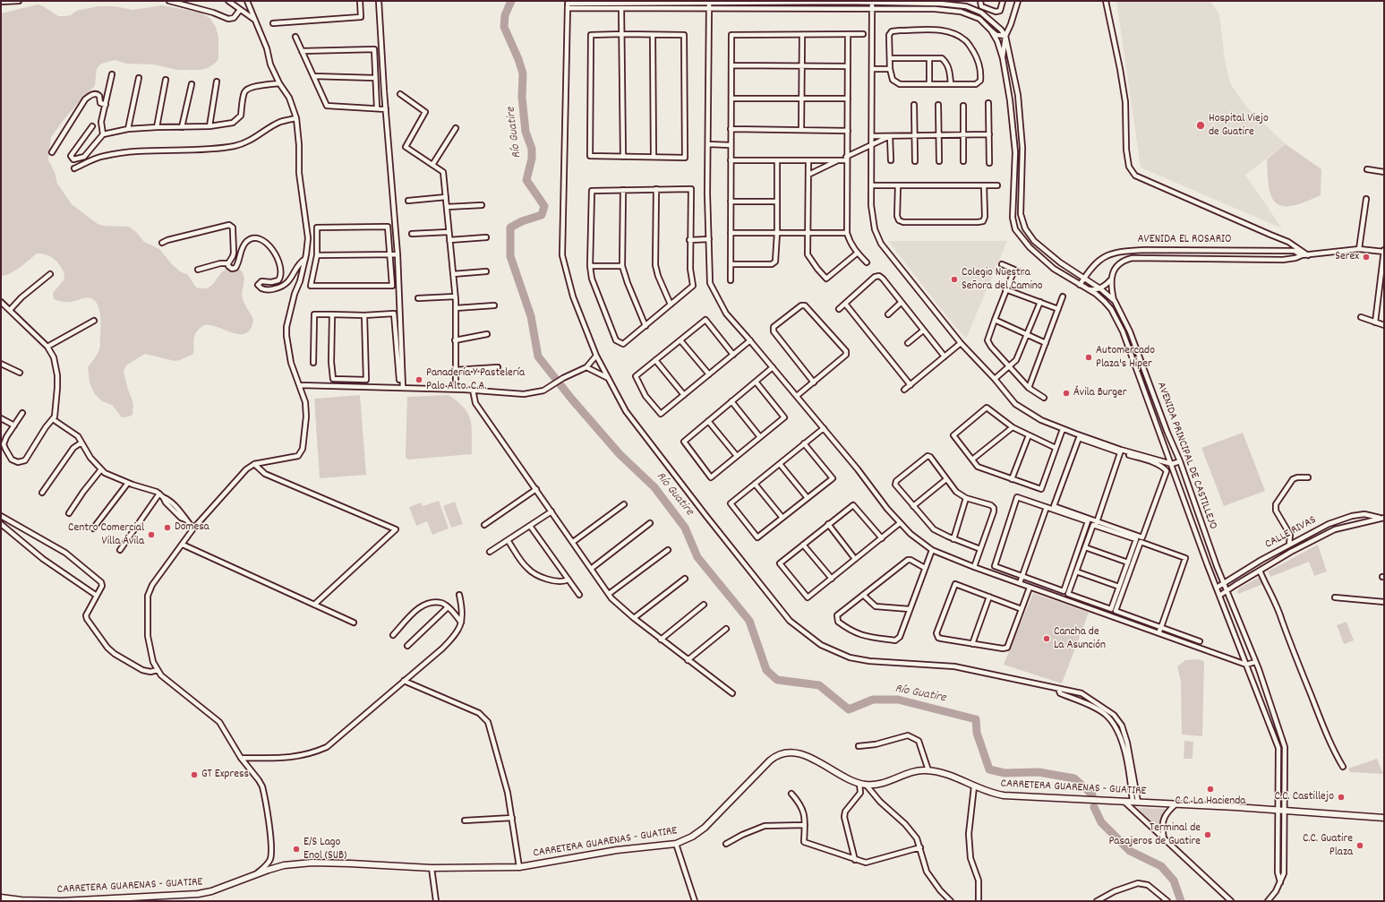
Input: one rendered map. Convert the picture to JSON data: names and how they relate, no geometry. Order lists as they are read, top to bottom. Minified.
{"streets":{"main road":["CARRETERA GUARENAS - GUATIRE"],"street":["AVENIDA EL ROSARIO","AVENIDA PRINCIPAL DE CASTILLEJO","CALLE RIVAS"]},"crossings":[["AVENIDA EL ROSARIO","AVENIDA PRINCIPAL DE CASTILLEJO"],["AVENIDA PRINCIPAL DE CASTILLEJO","CALLE RIVAS"],["AVENIDA PRINCIPAL DE CASTILLEJO","CARRETERA GUARENAS - GUATIRE"]],"water":["Río Guatire"],"places":["Hospital Viejo de Guatire","Serex","Colegio Nuestra Señora del Camino","Automercado Plaza's Hiper","Panadería Y Pastelería Palo Alto. C.A.","Ávila Burger","Domesa","Centro Comercial Villa Ávila","Cancha de La Asunción","GT Express","C.C. La Hacienda","C.C. Castillejo","Terminal de Pasajeros de Guatire","C.C. Guatire Plaza","E/S Lago Enol (SUB)"]}
